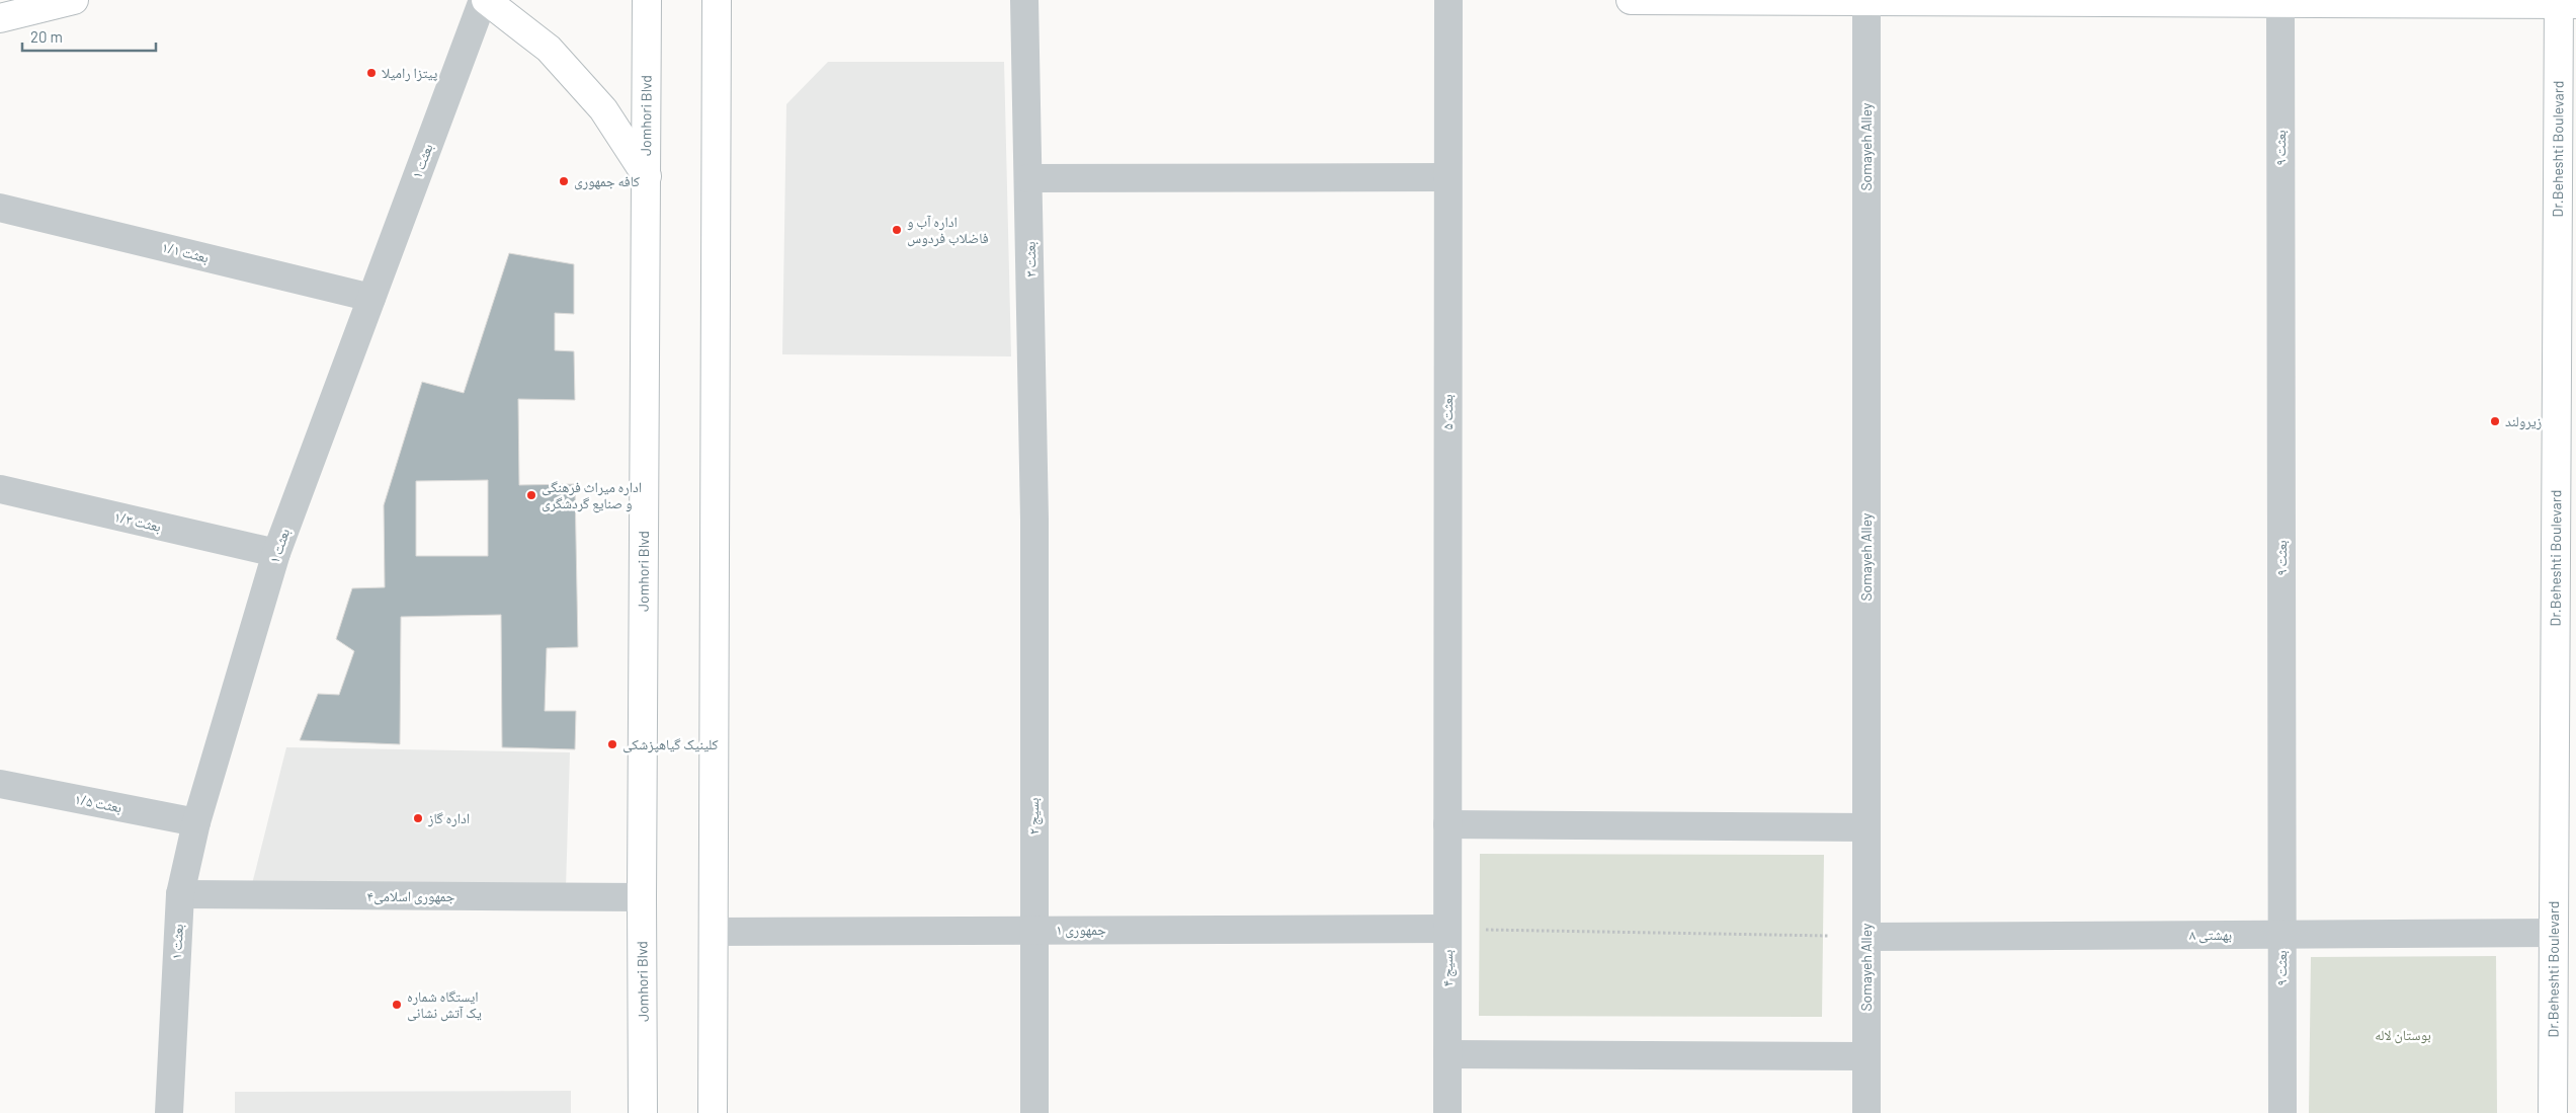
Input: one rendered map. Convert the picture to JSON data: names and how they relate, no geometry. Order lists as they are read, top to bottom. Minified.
{"streets":{"main road":["Jomhori Blvd","Dr.Beheshti Boulevard"],"street":["Somayeh Alley","بعثت ۹","بعثت ۱","بعثت ۱/۱","بعثت ۳","بعثت ۵","بعثت ۱/۳","بعثت ۱/۵","بسیج ۲","جمهوری اسلامی۴","جمهوری ۱","بهشتی ۸","بسیج ۴"]},"crossings":[["Jomhori Blvd","جمهوری اسلامی۴"],["Somayeh Alley","بهشتی ۸"],["بعثت ۹","بهشتی ۸"],["Dr.Beheshti Boulevard","بهشتی ۸"],["بعثت ۱","بعثت ۱/۱"],["بعثت ۱","بعثت ۱/۳"],["بعثت ۱","بعثت ۱/۵"],["بعثت ۱","جمهوری اسلامی۴"],["بعثت ۳","بسیج ۲"],["بعثت ۵","بسیج ۴"],["بسیج ۲","جمهوری ۱"],["جمهوری ۱","بسیج ۴"]],"parks":["بوستان لاله"],"places":["پیتزا رامیلا","کافه جمهوری","اداره آب و فاضلاب فردوس","زیرولند","اداره میراث فرهنگی و صنایع گردشگری","کلینیک گیاهپزشکی","اداره گاز","ایستگاه شماره یک آتش نشانی"],"scale_bar":"20 m"}
